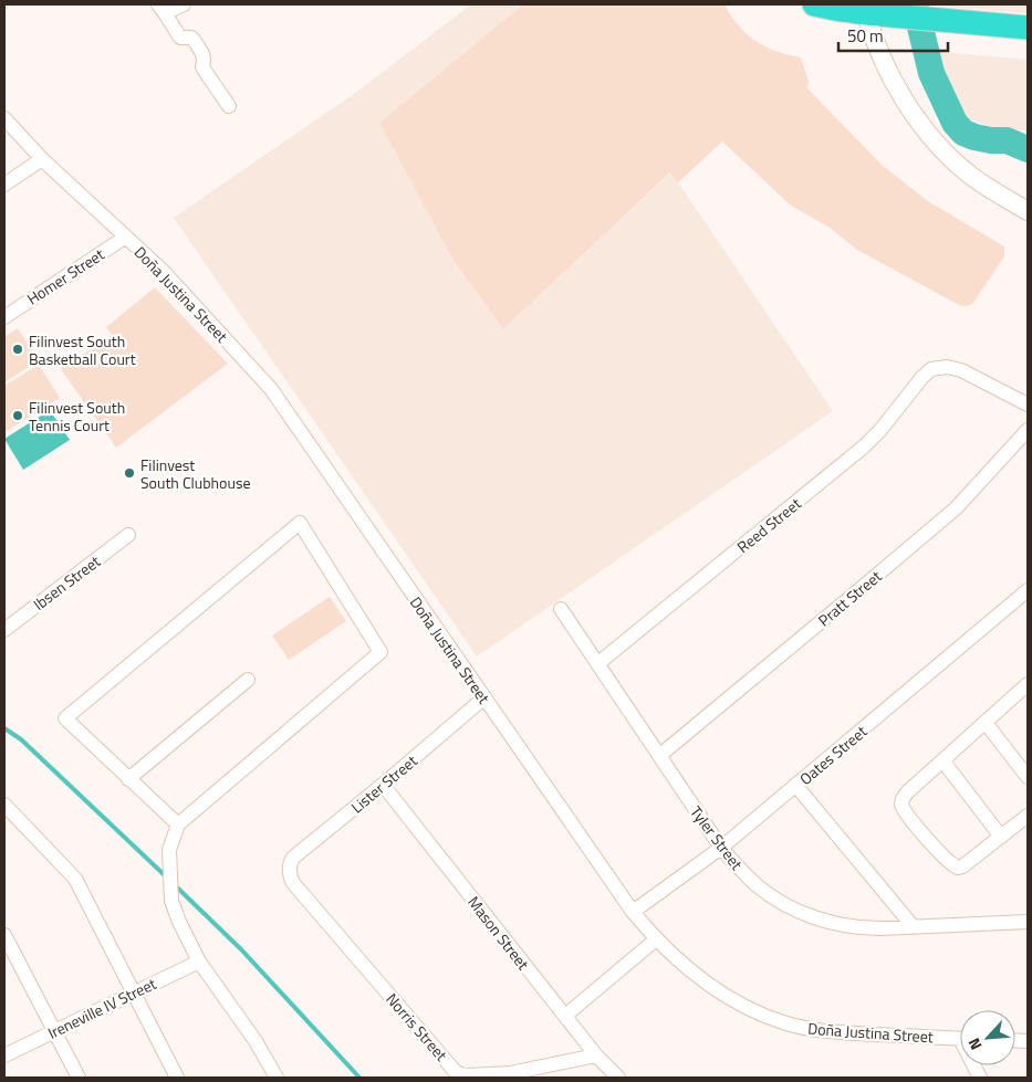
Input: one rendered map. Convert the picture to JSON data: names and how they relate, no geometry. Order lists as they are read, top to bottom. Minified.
{"streets":{"street":["Homer Street","Doña Justina Street","Reed Street","Ibsen Street","Pratt Street","Oates Street","Lister Street","Tyler Street","Mason Street","Ireneville IV Street","Norris Street"]},"crossings":[["Homer Street","Doña Justina Street"],["Doña Justina Street","Oates Street"],["Doña Justina Street","Lister Street"],["Reed Street","Tyler Street"],["Pratt Street","Tyler Street"],["Oates Street","Tyler Street"],["Lister Street","Mason Street"],["Lister Street","Norris Street"],["Mason Street","Norris Street"]],"places":["Filinvest South Basketball Court","Filinvest South Tennis Court","Filinvest South Clubhouse"],"scale_bar":"50 m","north":"bottom left"}
